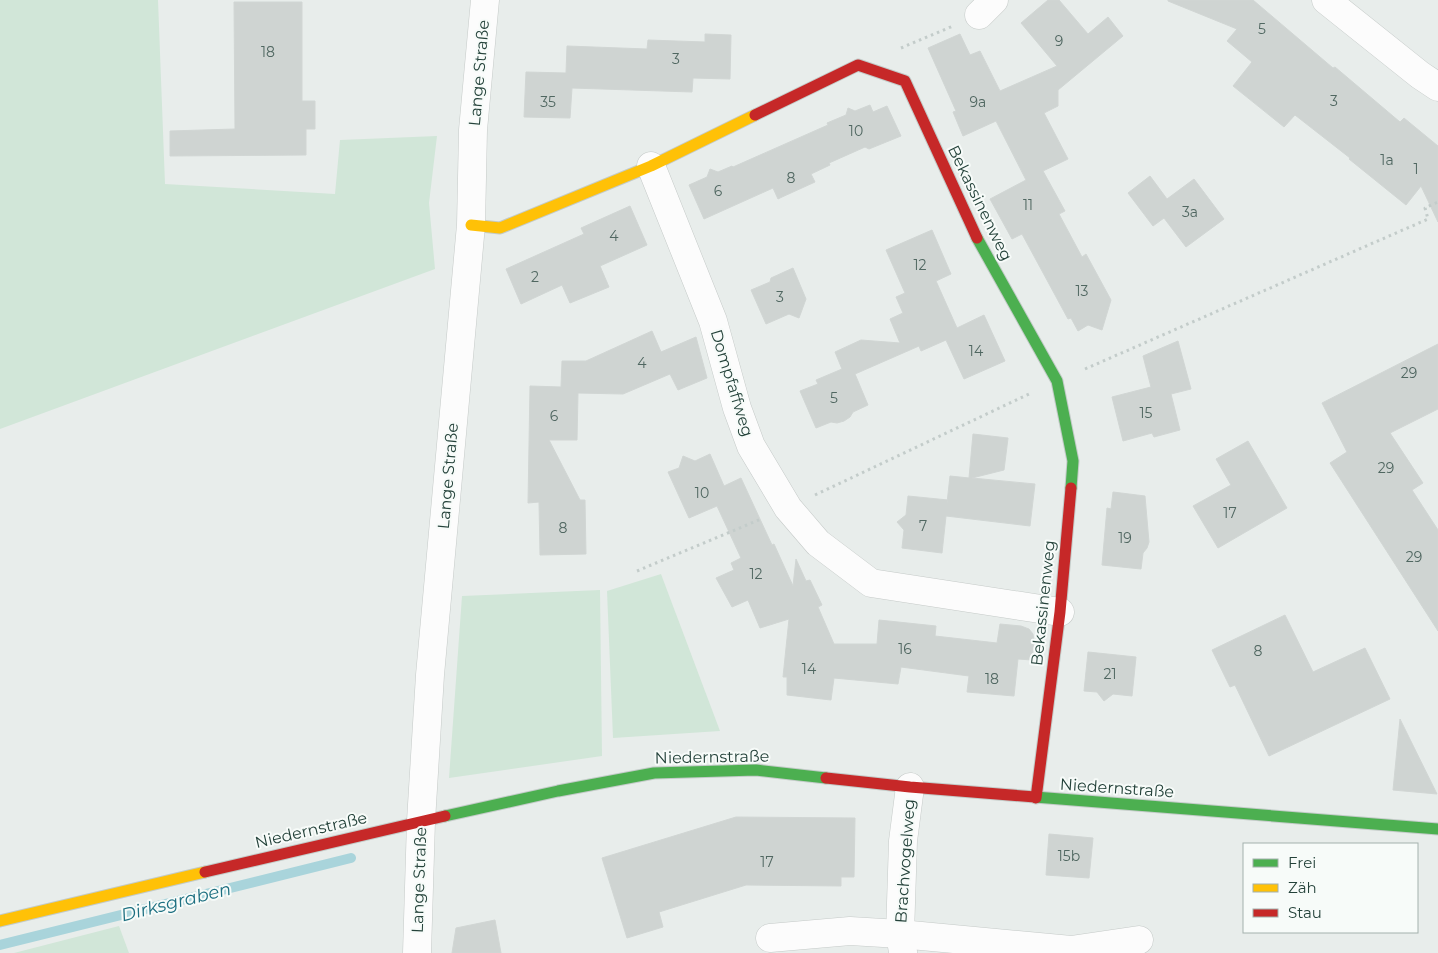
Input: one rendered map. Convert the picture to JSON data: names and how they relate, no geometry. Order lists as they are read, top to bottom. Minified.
{"streets":{"street":["Lange Straße","Bekassinenweg","Dompfaffweg","Niedernstraße","Brachvogelweg"]},"crossings":[["Lange Straße","Niedernstraße"],["Bekassinenweg","Dompfaffweg"],["Bekassinenweg","Niedernstraße"],["Niedernstraße","Brachvogelweg"]],"water":["Dirksgraben"],"house_numbers":["5","9","18","3","3","35","9a","10","1a","1","8","6","11","3a","4","12","2","13","3","14","4","29","5","15","6","29","10","17","7","8","19","29","12","16","8","14","21","18","15b","17"],"legend":["Frei","Zäh","Stau"]}
